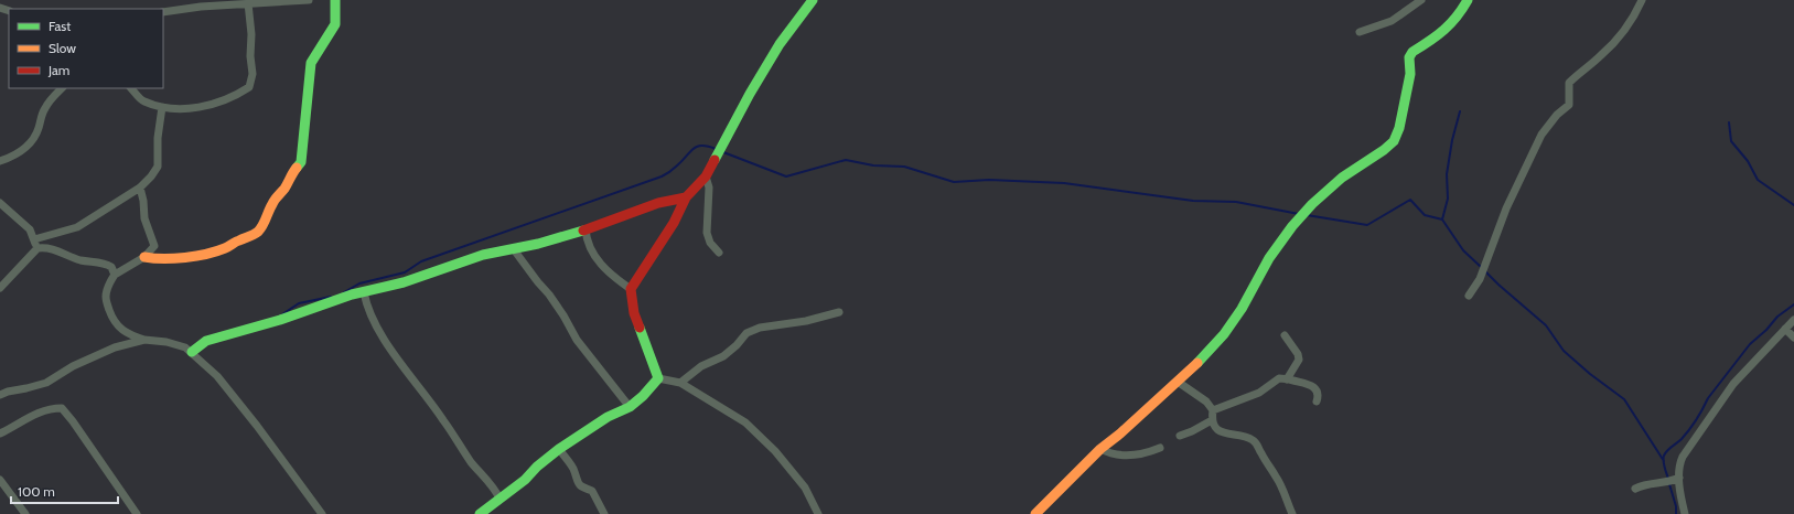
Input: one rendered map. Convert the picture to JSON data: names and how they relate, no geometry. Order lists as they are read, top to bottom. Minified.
{"legend":["Fast","Slow","Jam"],"scale_bar":"100 m"}
